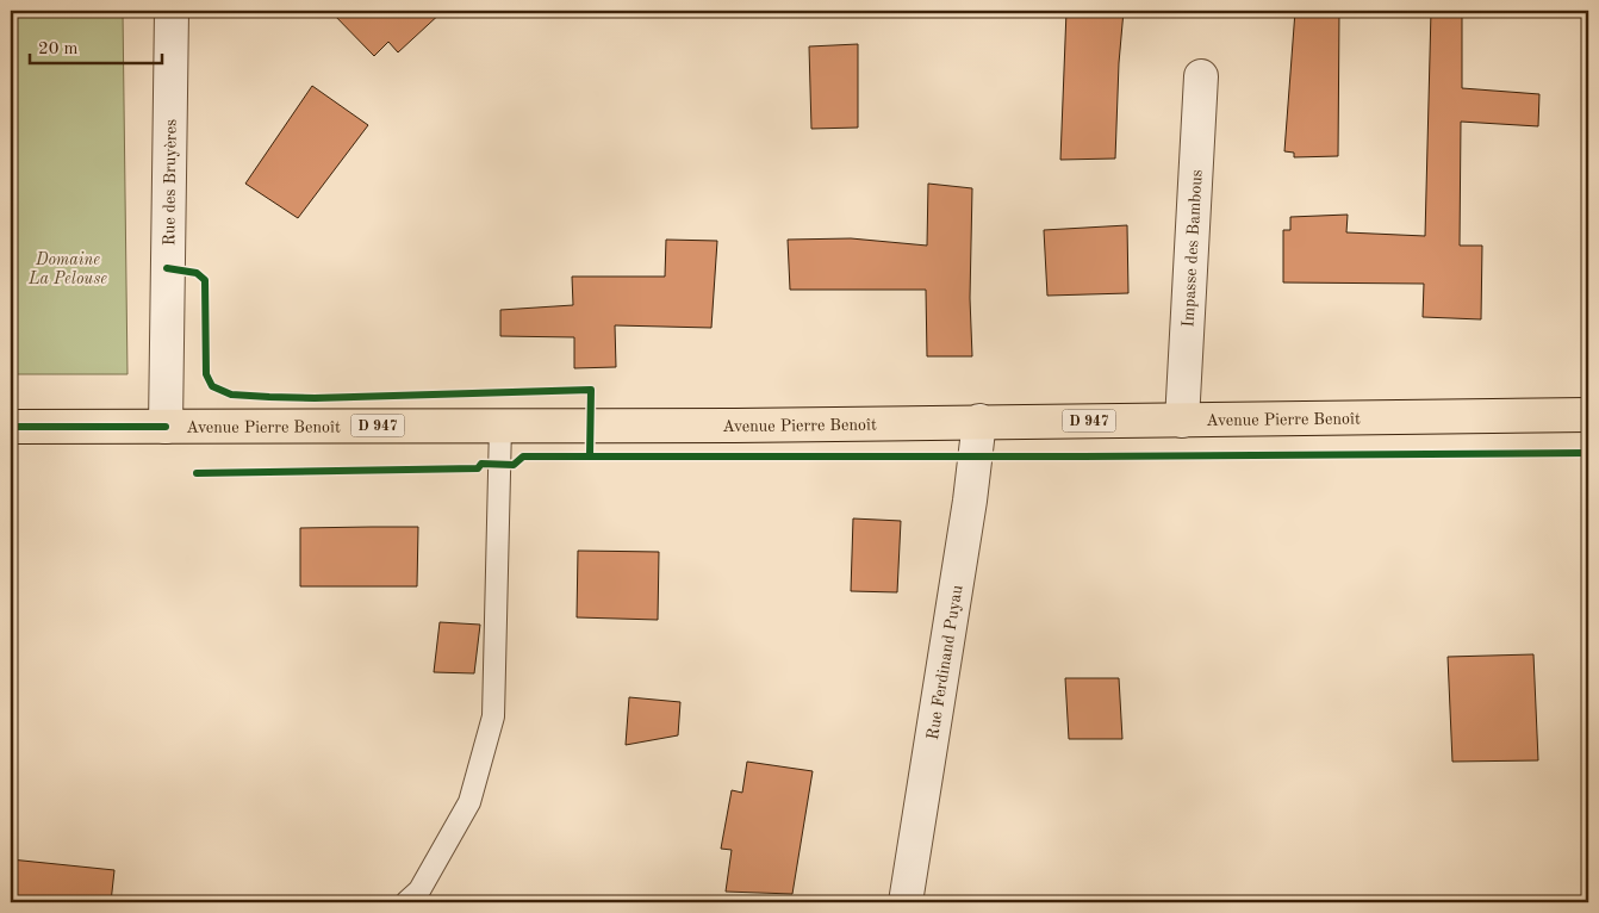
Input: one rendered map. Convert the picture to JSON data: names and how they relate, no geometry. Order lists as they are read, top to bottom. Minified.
{"streets":{"main road":["Avenue Pierre Benoît","D 947"],"street":["Rue des Bruyères","Impasse des Bambous","Rue Ferdinand Puyau"]},"crossings":[["Rue des Bruyères","Avenue Pierre Benoît"],["Impasse des Bambous","Avenue Pierre Benoît"],["Avenue Pierre Benoît","Rue Ferdinand Puyau"]],"parks":["Domaine La Pelouse"],"scale_bar":"20 m"}
